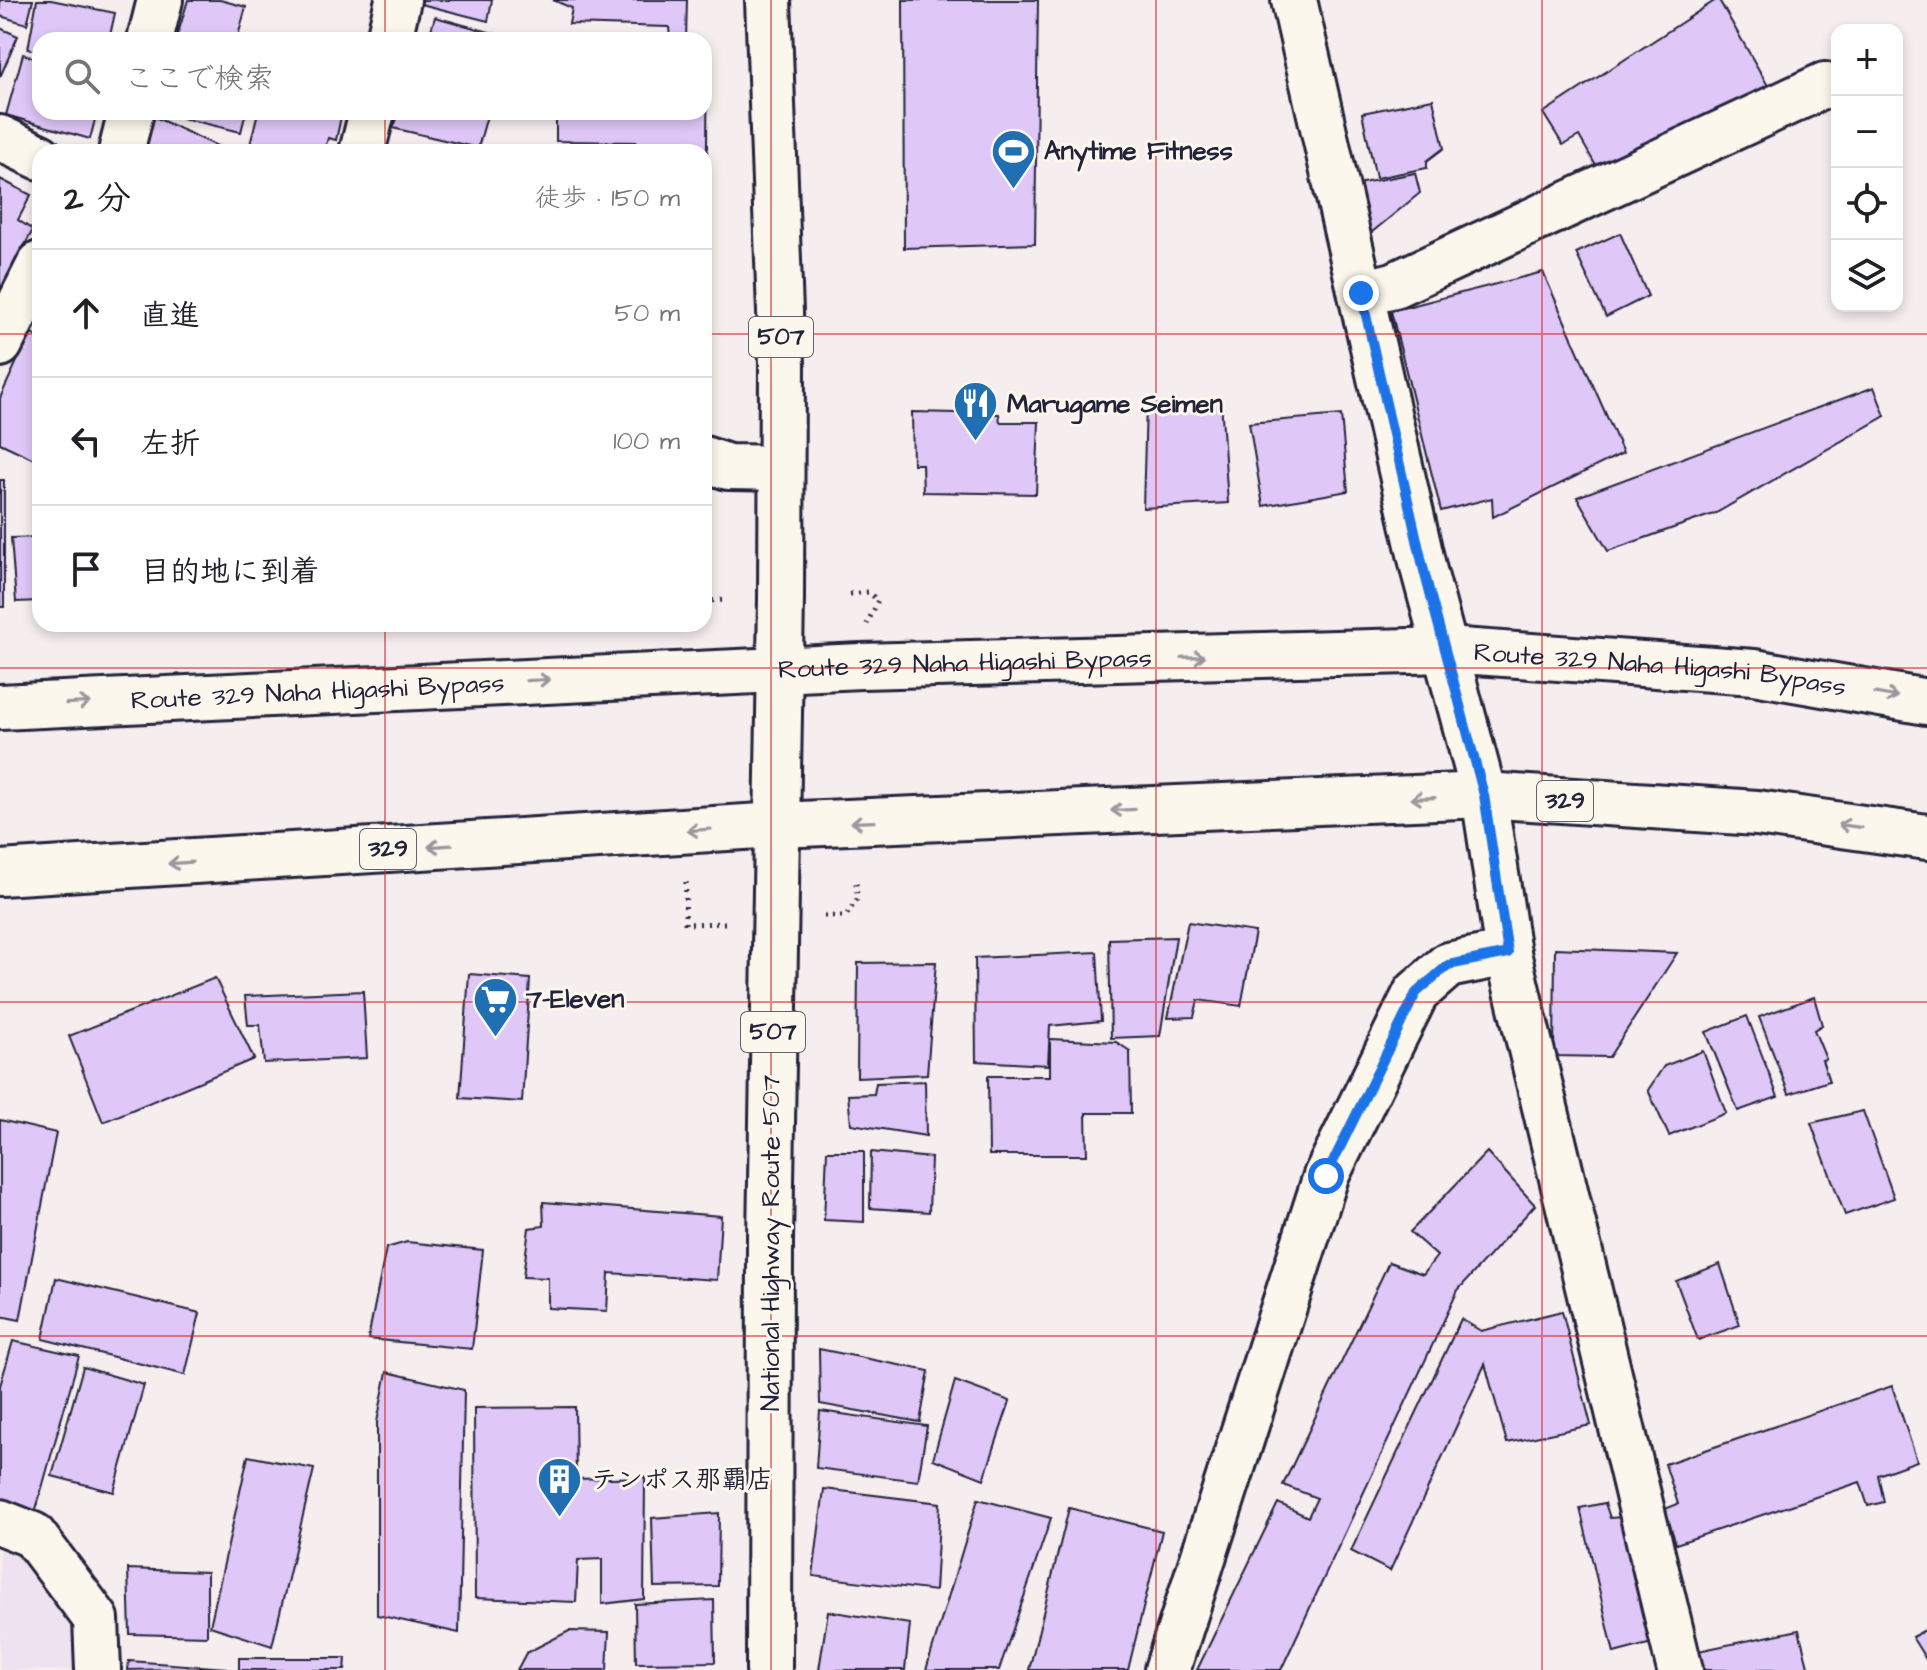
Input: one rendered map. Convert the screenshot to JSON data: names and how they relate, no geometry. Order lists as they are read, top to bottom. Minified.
{"streets":{"main road":["507","Route 329 Naha Higashi Bypass","329","National Highway Route 507"]},"crossings":[["Route 329 Naha Higashi Bypass","National Highway Route 507"],["329","National Highway Route 507"]],"places":{"sports":["Anytime Fitness"],"restaurant":["Marugame Seimen"],"supermarket":["7-Eleven"],"building":["テンポス那覇店"]},"page":{"map_buttons":["+","−"],"search":"ここで検索","heading":["2 分","徒歩 · 150 m"],"list":[["直進","50 m"],["左折","100 m"],"目的地に到着"]}}
